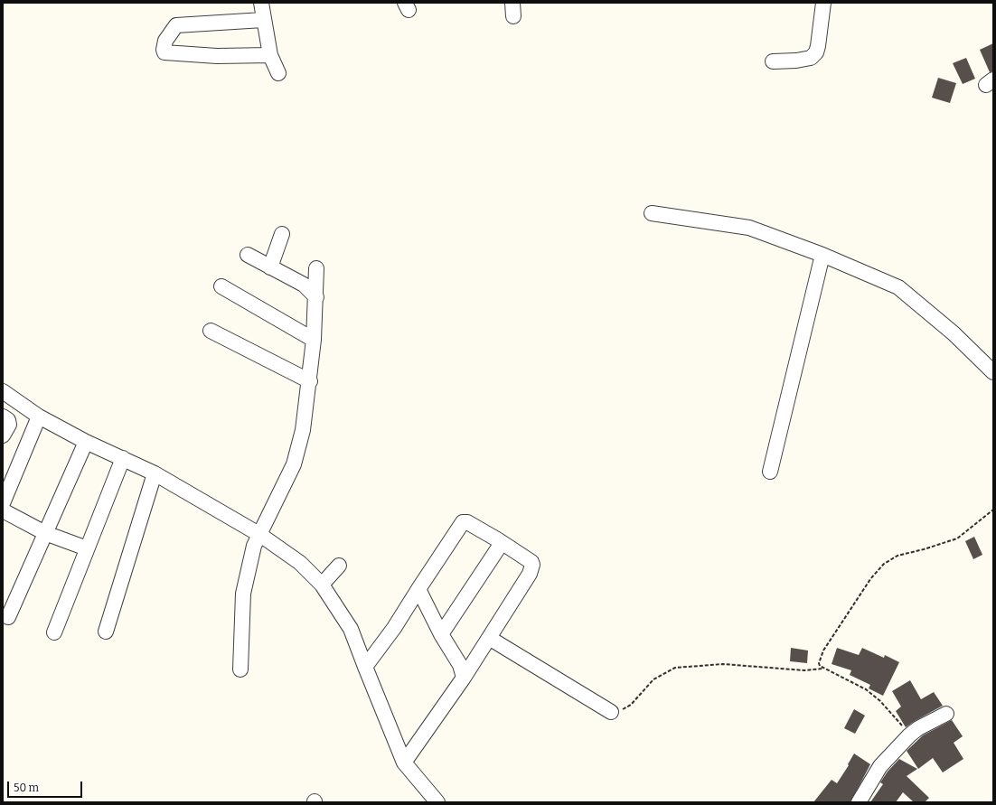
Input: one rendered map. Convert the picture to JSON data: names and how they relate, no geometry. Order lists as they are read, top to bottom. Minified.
{"scale_bar":"50 m"}
